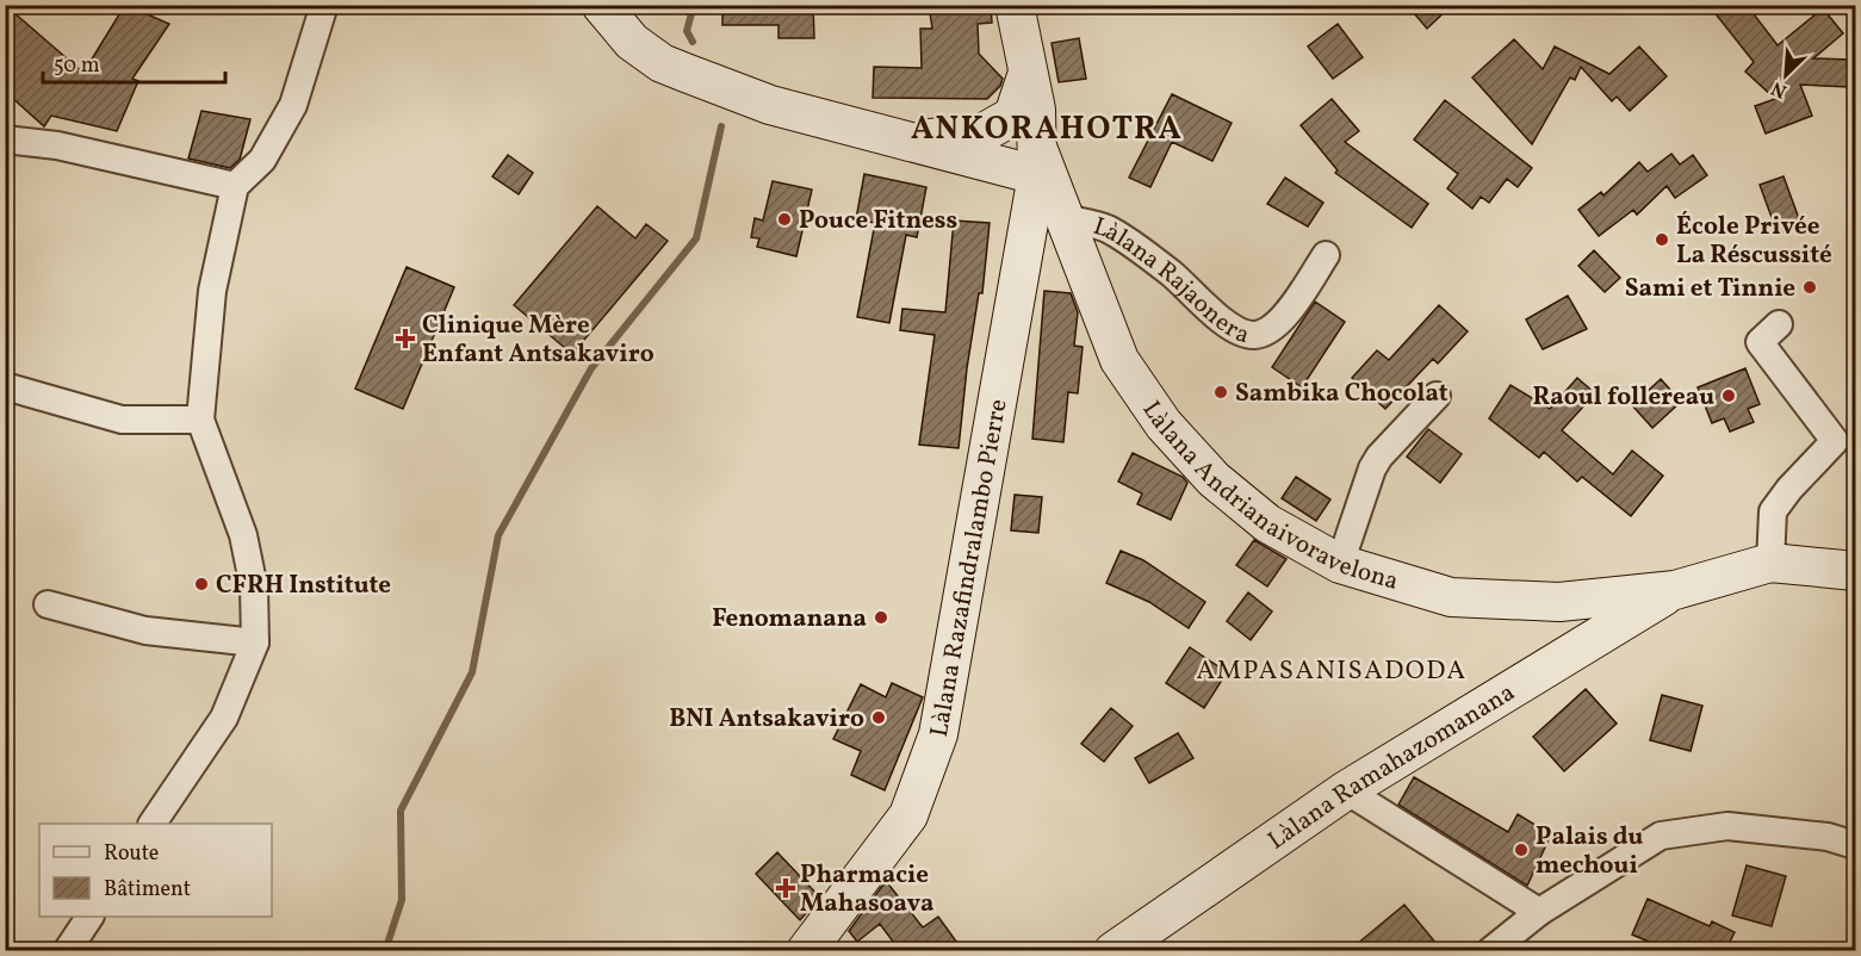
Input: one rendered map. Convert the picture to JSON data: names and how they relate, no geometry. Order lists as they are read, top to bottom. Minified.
{"streets":{"main road":["Làlana Andrianaivoravelona","Làlana Razafindralambo Pierre","Làlana Ramahazomanana"],"street":["Làlana Rajaonera"]},"crossings":[["Làlana Rajaonera","Làlana Andrianaivoravelona"],["Làlana Rajaonera","Làlana Razafindralambo Pierre"],["Làlana Andrianaivoravelona","Làlana Razafindralambo Pierre"],["Làlana Andrianaivoravelona","Làlana Ramahazomanana"]],"districts":["ANKORAHOTRA","AMPASANISADODA"],"places":{"other":["Pouce Fitness","École Privée La Réscussité","Sami et Tinnie","Sambika Chocolat","Raoul follereau","CFRH Institute","Fenomanana","BNI Antsakaviro","Palais du mechoui"],"health":["Clinique Mère Enfant Antsakaviro","Pharmacie Mahasoava"]},"legend":["Route","Bâtiment"],"scale_bar":"50 m","north":"bottom left"}
